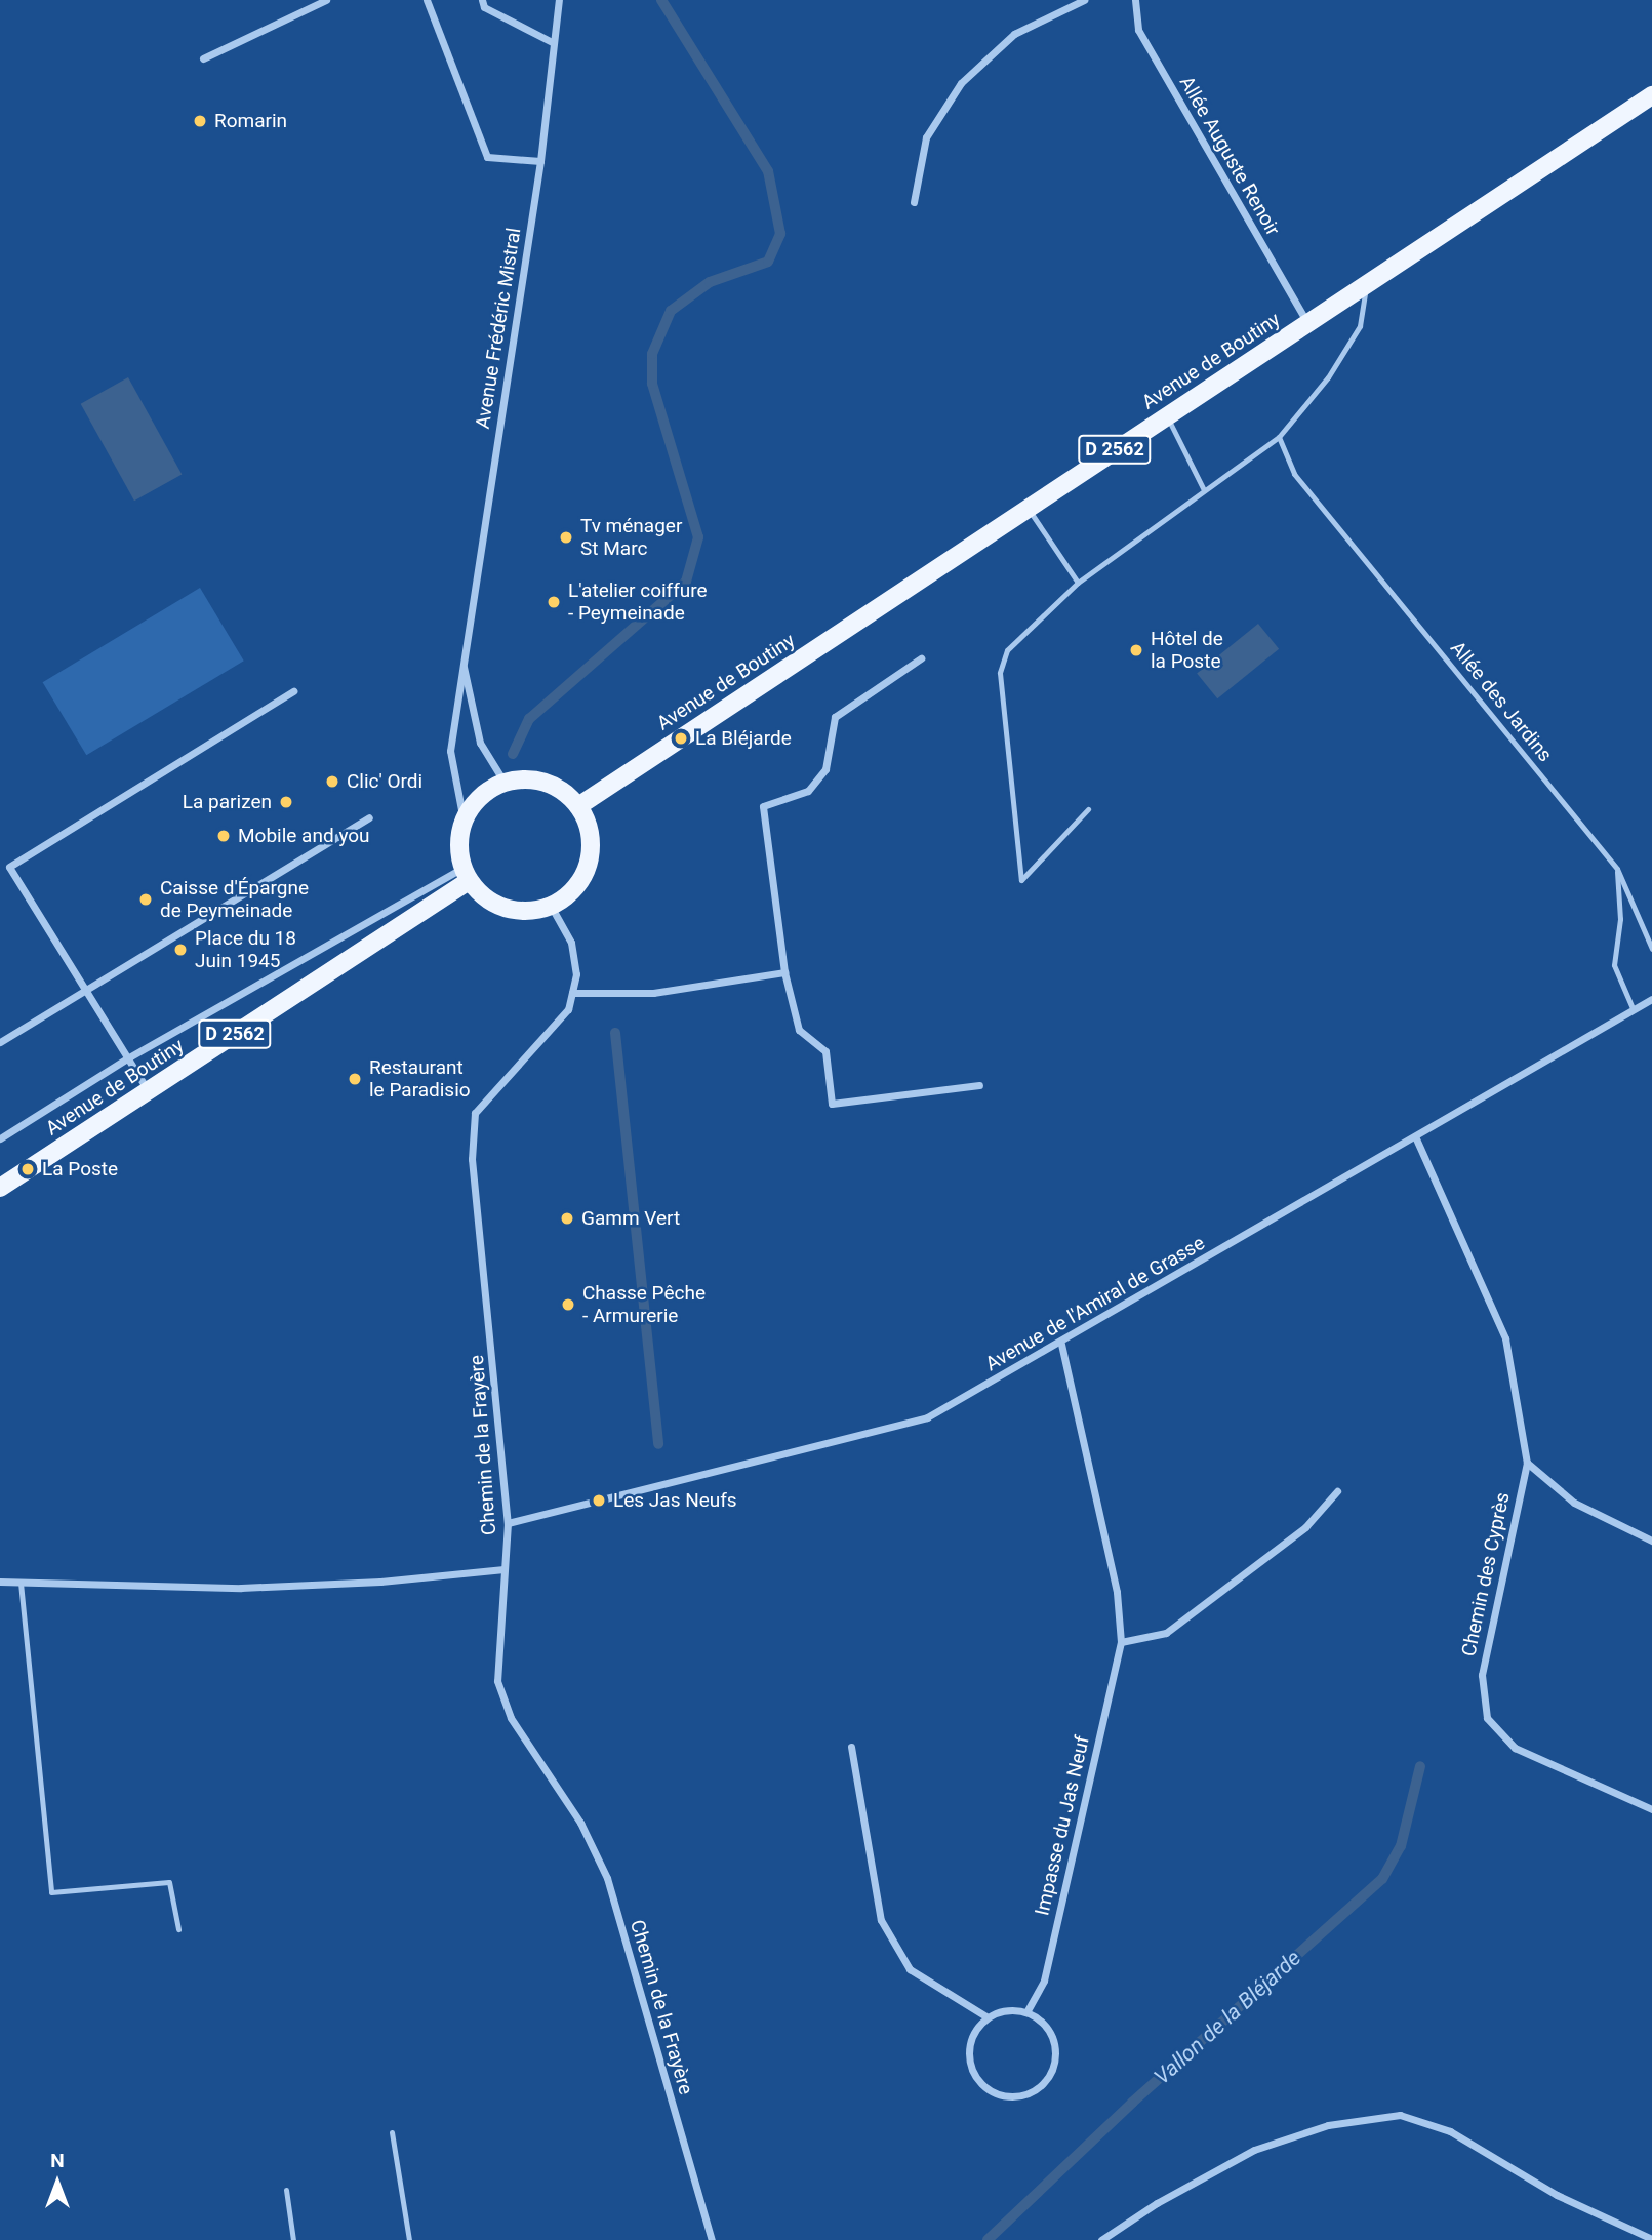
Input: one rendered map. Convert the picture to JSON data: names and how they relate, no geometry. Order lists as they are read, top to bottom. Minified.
{"streets":{"main road":["Avenue de Boutiny","D 2562"],"street":["Allée Auguste Renoir","Avenue Frédéric Mistral","Avenue de l'Amiral de Grasse","Chemin de la Frayère","Chemin des Cyprès","Impasse du Jas Neuf"],"lane":["Allée des Jardins"]},"crossings":[["Allée Auguste Renoir","Avenue de Boutiny"],["Avenue Frédéric Mistral","Avenue de Boutiny"],["Avenue Frédéric Mistral","Chemin de la Frayère"],["Avenue de Boutiny","Chemin de la Frayère"],["Avenue de l'Amiral de Grasse","Chemin de la Frayère"],["Avenue de l'Amiral de Grasse","Chemin des Cyprès"],["Avenue de l'Amiral de Grasse","Impasse du Jas Neuf"]],"water":["Vallon de la Bléjarde"],"places":["Romarin","Tv ménager St Marc","L'atelier coiffure - Peymeinade","Hôtel de la Poste","La Bléjarde","Clic' Ordi","La parizen","Mobile and you","Caisse d'Épargne de Peymeinade","Place du 18 Juin 1945","Restaurant le Paradisio","La Poste","Gamm Vert","Chasse Pêche - Armurerie","Les Jas Neufs"],"north":"top"}
